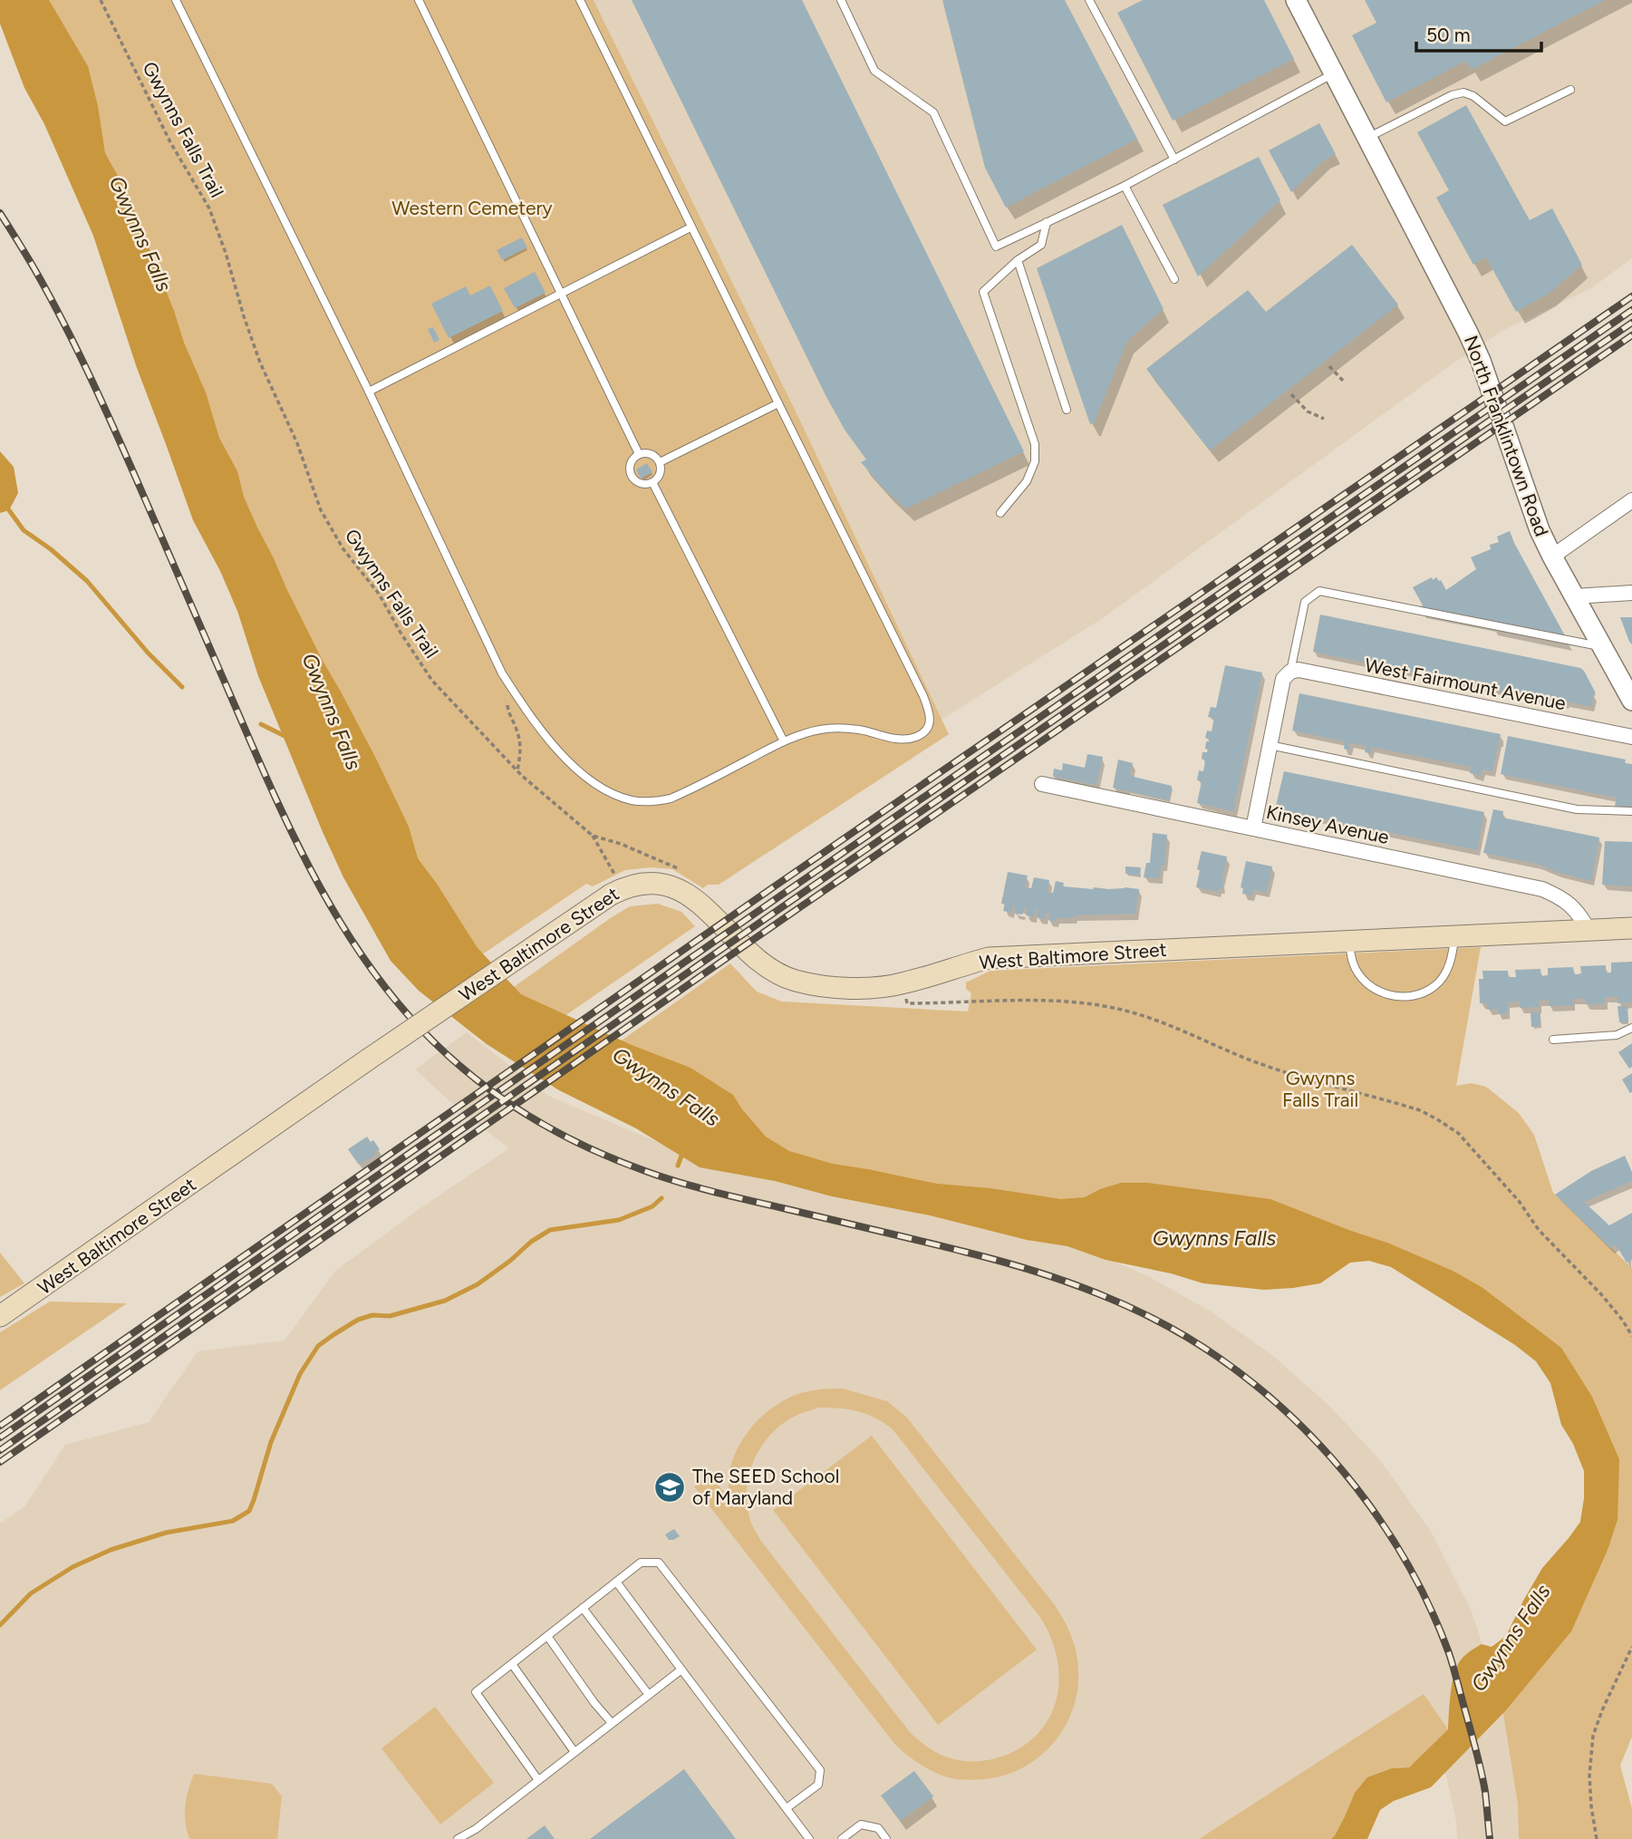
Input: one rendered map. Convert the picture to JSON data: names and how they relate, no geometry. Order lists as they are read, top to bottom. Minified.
{"streets":{"main road":["West Baltimore Street"],"street":["North Franklintown Road","West Fairmount Avenue","Kinsey Avenue"],"path":["Gwynns Falls Trail"]},"crossings":[["Kinsey Avenue","West Baltimore Street"]],"water":["Gwynns Falls"],"parks":["Western Cemetery","Gwynns Falls Trail"],"places":{"school or university":["The SEED School of Maryland"]},"scale_bar":"50 m"}
